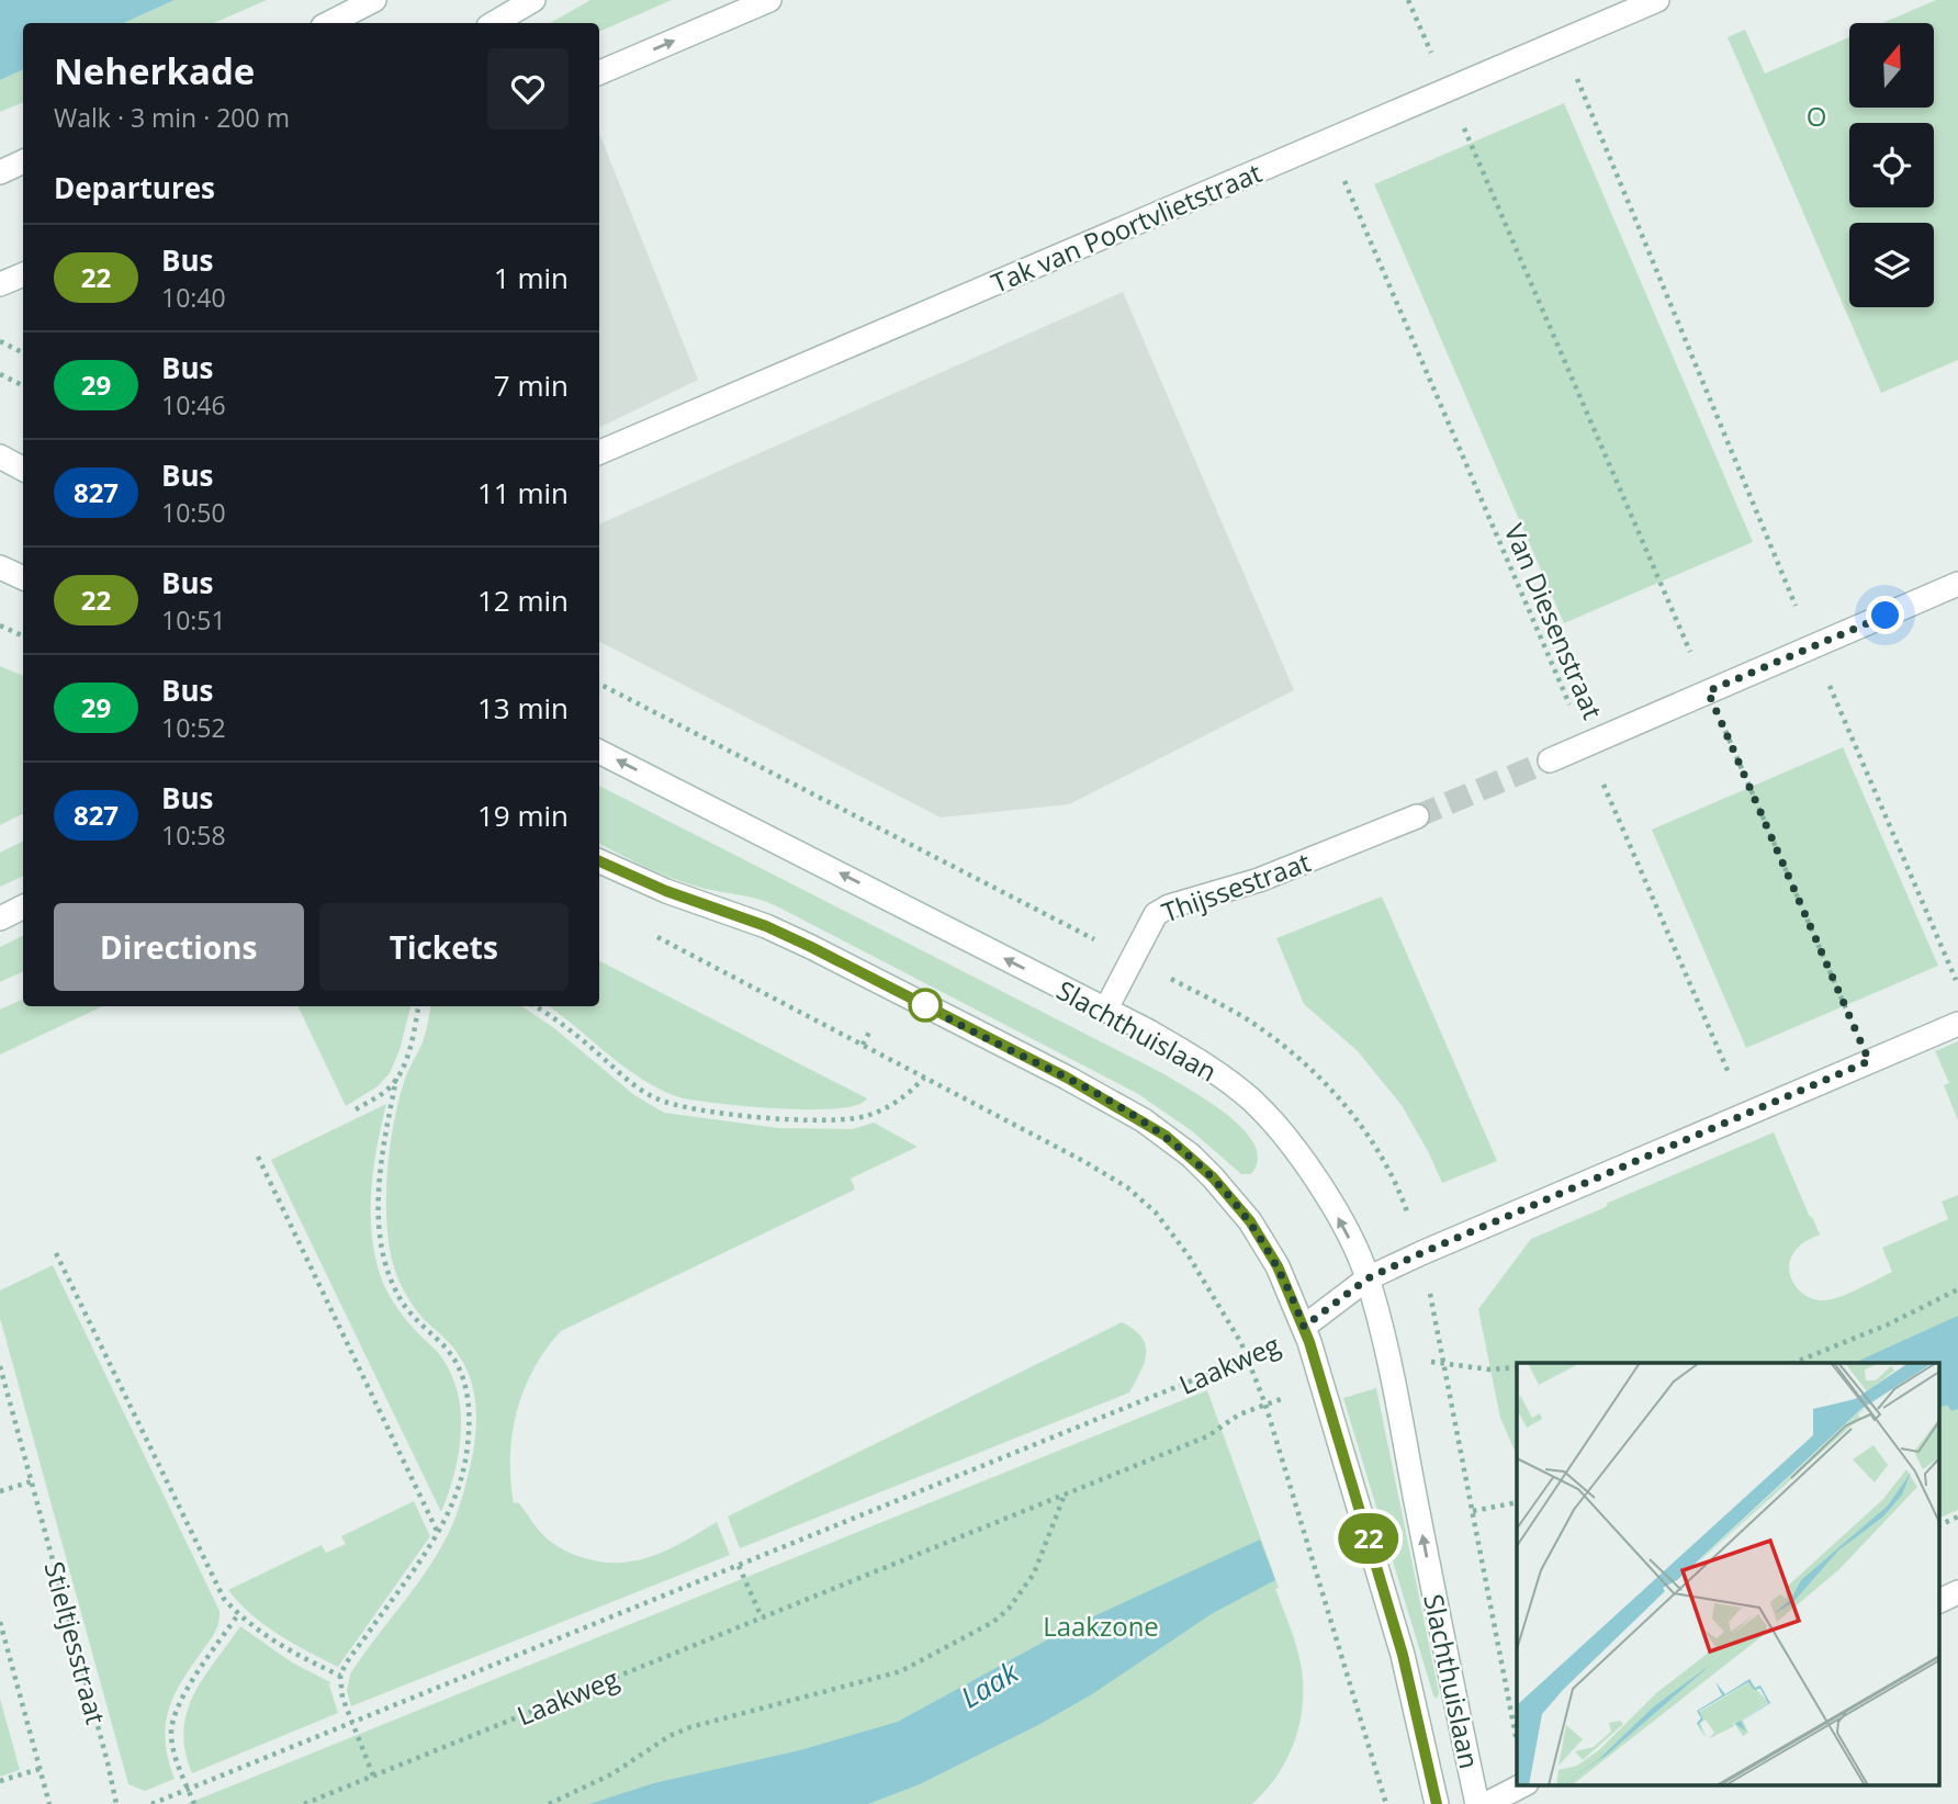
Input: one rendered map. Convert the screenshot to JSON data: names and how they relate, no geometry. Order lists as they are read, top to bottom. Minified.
{"streets":{"main road":["Tak van Poortvlietstraat","Thijssestraat","Slachthuislaan","Laakweg"],"path":["Van Diesenstraat","Stieltjesstraat"]},"crossings":[["Tak van Poortvlietstraat","Van Diesenstraat"],["Van Diesenstraat","Laakweg"],["Thijssestraat","Slachthuislaan"],["Slachthuislaan","Laakweg"]],"water":["Laak"],"parks":["O","Laakzone"],"lines":["bus line 22"],"north":"top","page":{"on_map":"22","heading":[["Neherkade","Walk · 3 min · 200 m"],"Departures"],"list":[{"mark":"22","name":"Bus","note":"10:40","value":"1 min"},{"mark":"29","name":"Bus","note":"10:46","value":"7 min"},{"mark":"827","name":"Bus","note":"10:50","value":"11 min"},{"mark":"22","name":"Bus","note":"10:51","value":"12 min"},{"mark":"29","name":"Bus","note":"10:52","value":"13 min"},{"mark":"827","name":"Bus","note":"10:58","value":"19 min"}],"buttons":["Directions","Tickets"]}}
